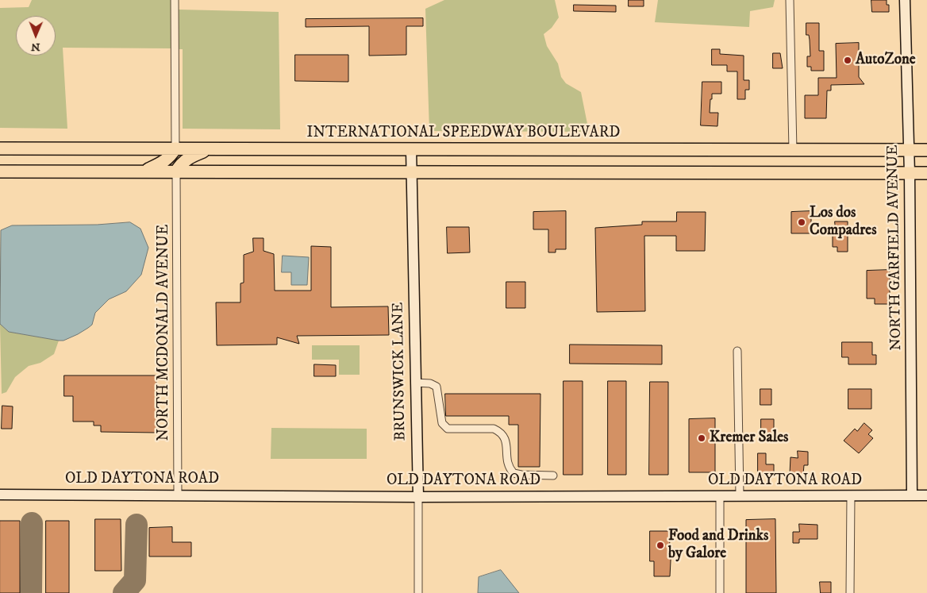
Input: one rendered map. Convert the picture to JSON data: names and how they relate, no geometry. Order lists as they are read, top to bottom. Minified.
{"streets":{"main road":["INTERNATIONAL SPEEDWAY BOULEVARD"],"street":["NORTH GARFIELD AVENUE","NORTH MCDONALD AVENUE","BRUNSWICK LANE","OLD DAYTONA ROAD"]},"crossings":[["INTERNATIONAL SPEEDWAY BOULEVARD","NORTH GARFIELD AVENUE"],["INTERNATIONAL SPEEDWAY BOULEVARD","BRUNSWICK LANE"],["NORTH GARFIELD AVENUE","OLD DAYTONA ROAD"],["NORTH MCDONALD AVENUE","OLD DAYTONA ROAD"],["BRUNSWICK LANE","OLD DAYTONA ROAD"]],"places":["AutoZone","Los dos Compadres","Kremer Sales","Food and Drinks by Galore"],"north":"bottom"}
